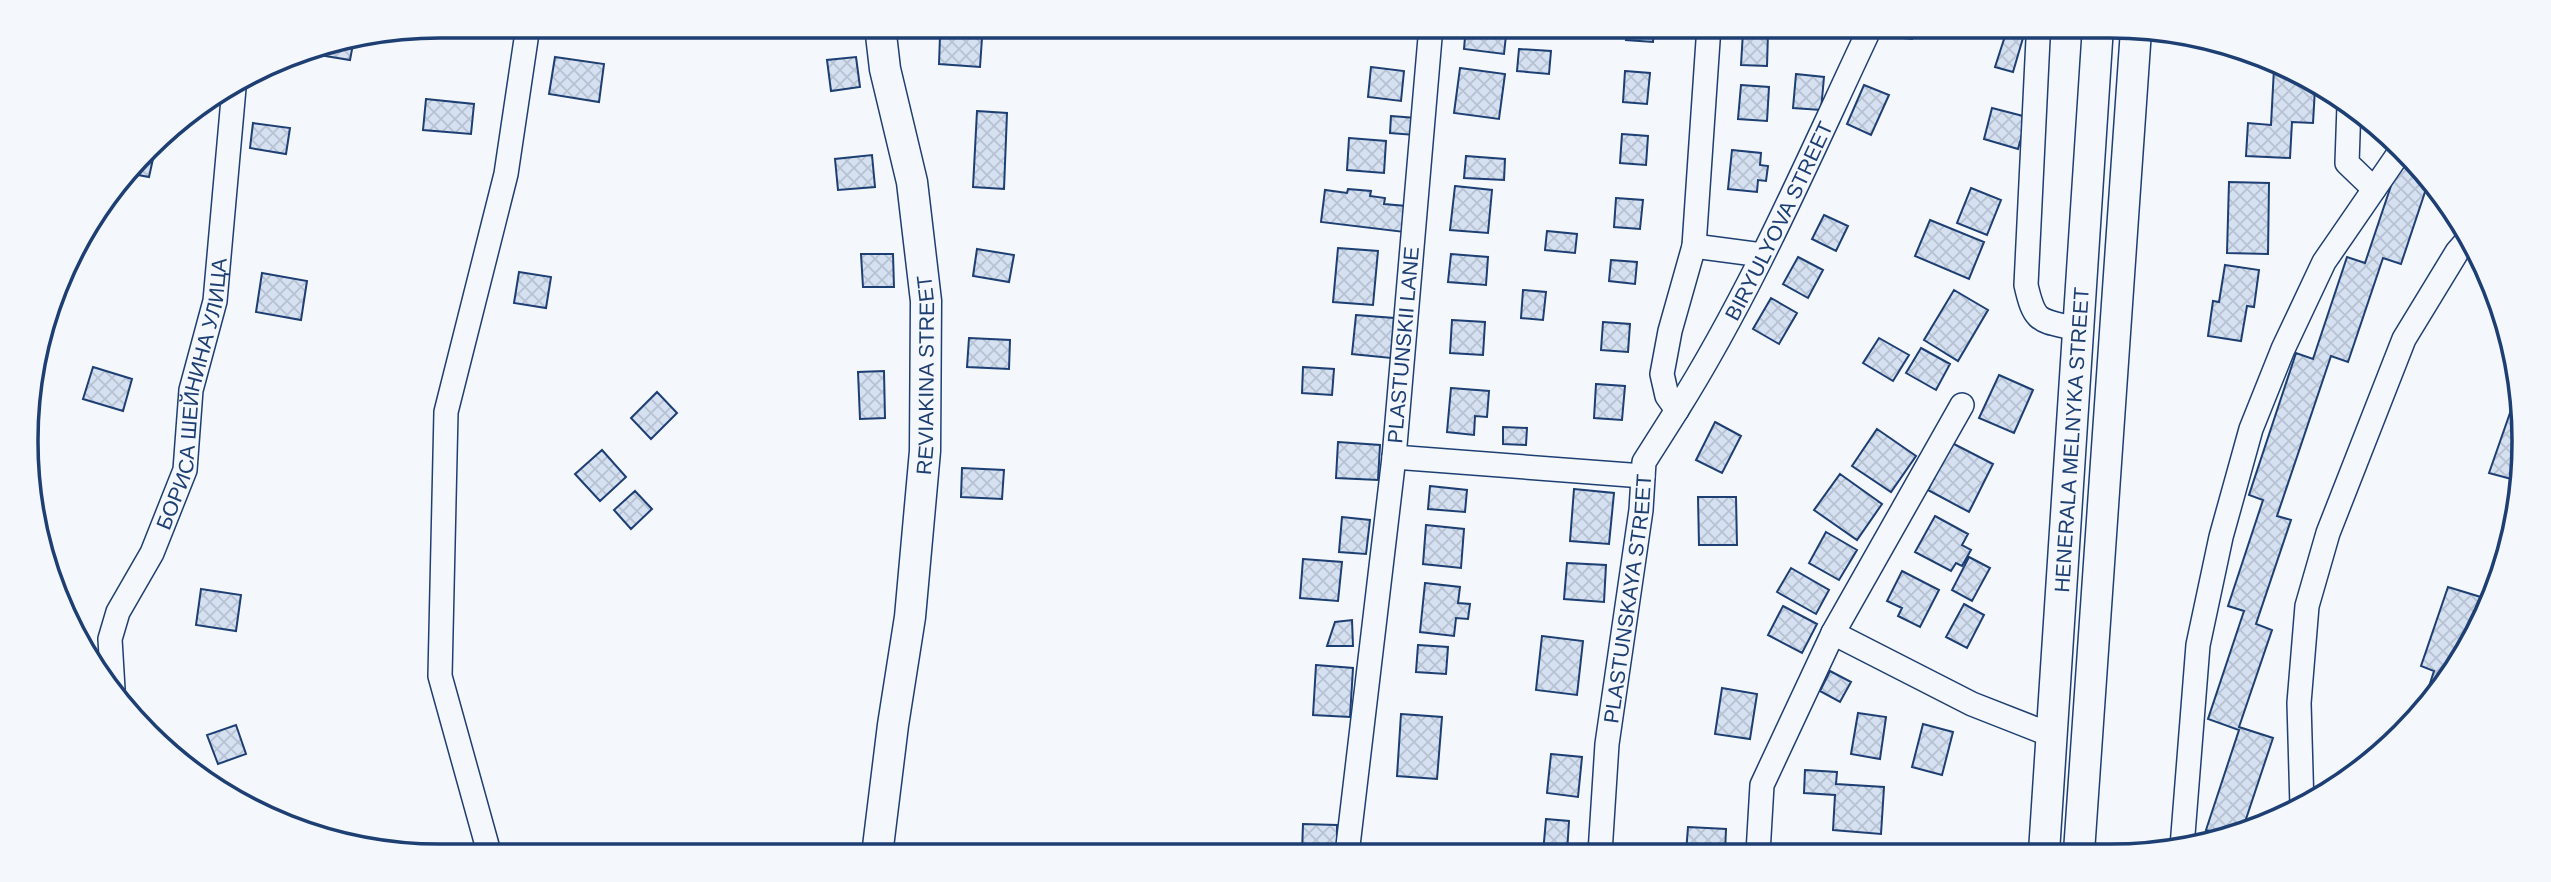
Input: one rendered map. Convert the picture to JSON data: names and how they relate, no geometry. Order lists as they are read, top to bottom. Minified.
{"streets":{"main road":["REVIAKINA STREET","HENERALA MELNYKA STREET"],"street":["BIRYULYOVA STREET","PLASTUNSKII LANE","БОРИСА ШЕЙНИНА УЛИЦА","PLASTUNSKAYA STREET"]},"crossings":[["BIRYULYOVA STREET","PLASTUNSKAYA STREET"],["PLASTUNSKII LANE","PLASTUNSKAYA STREET"]]}
